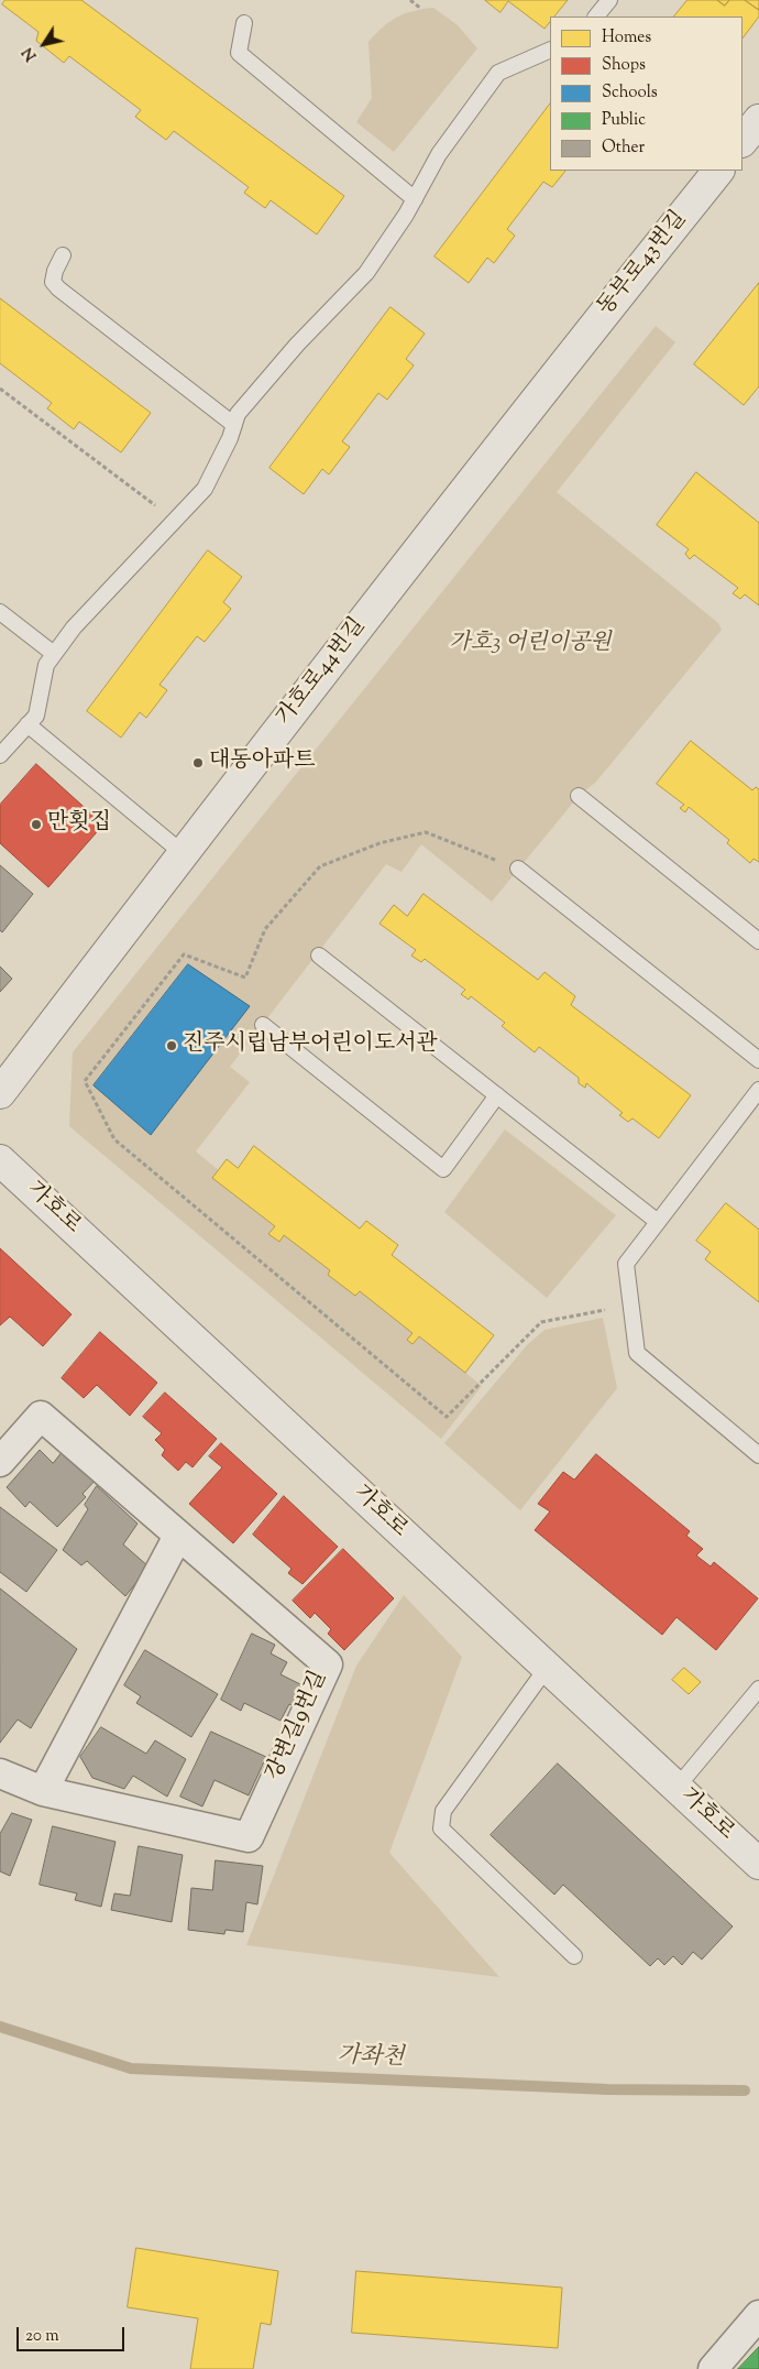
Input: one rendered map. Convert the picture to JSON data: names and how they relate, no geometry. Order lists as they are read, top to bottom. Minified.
{"streets":{"street":["동부로43번길","가호로44번길","가호로","강변길9번길"]},"crossings":[["동부로43번길","가호로44번길"]],"water":["가좌천"],"parks":["가호3 어린이공원"],"places":["대동아파트","만횟집","진주시립남부어린이도서관"],"legend":["Homes","Shops","Schools","Public","Other"],"scale_bar":"20 m","north":"bottom left"}
